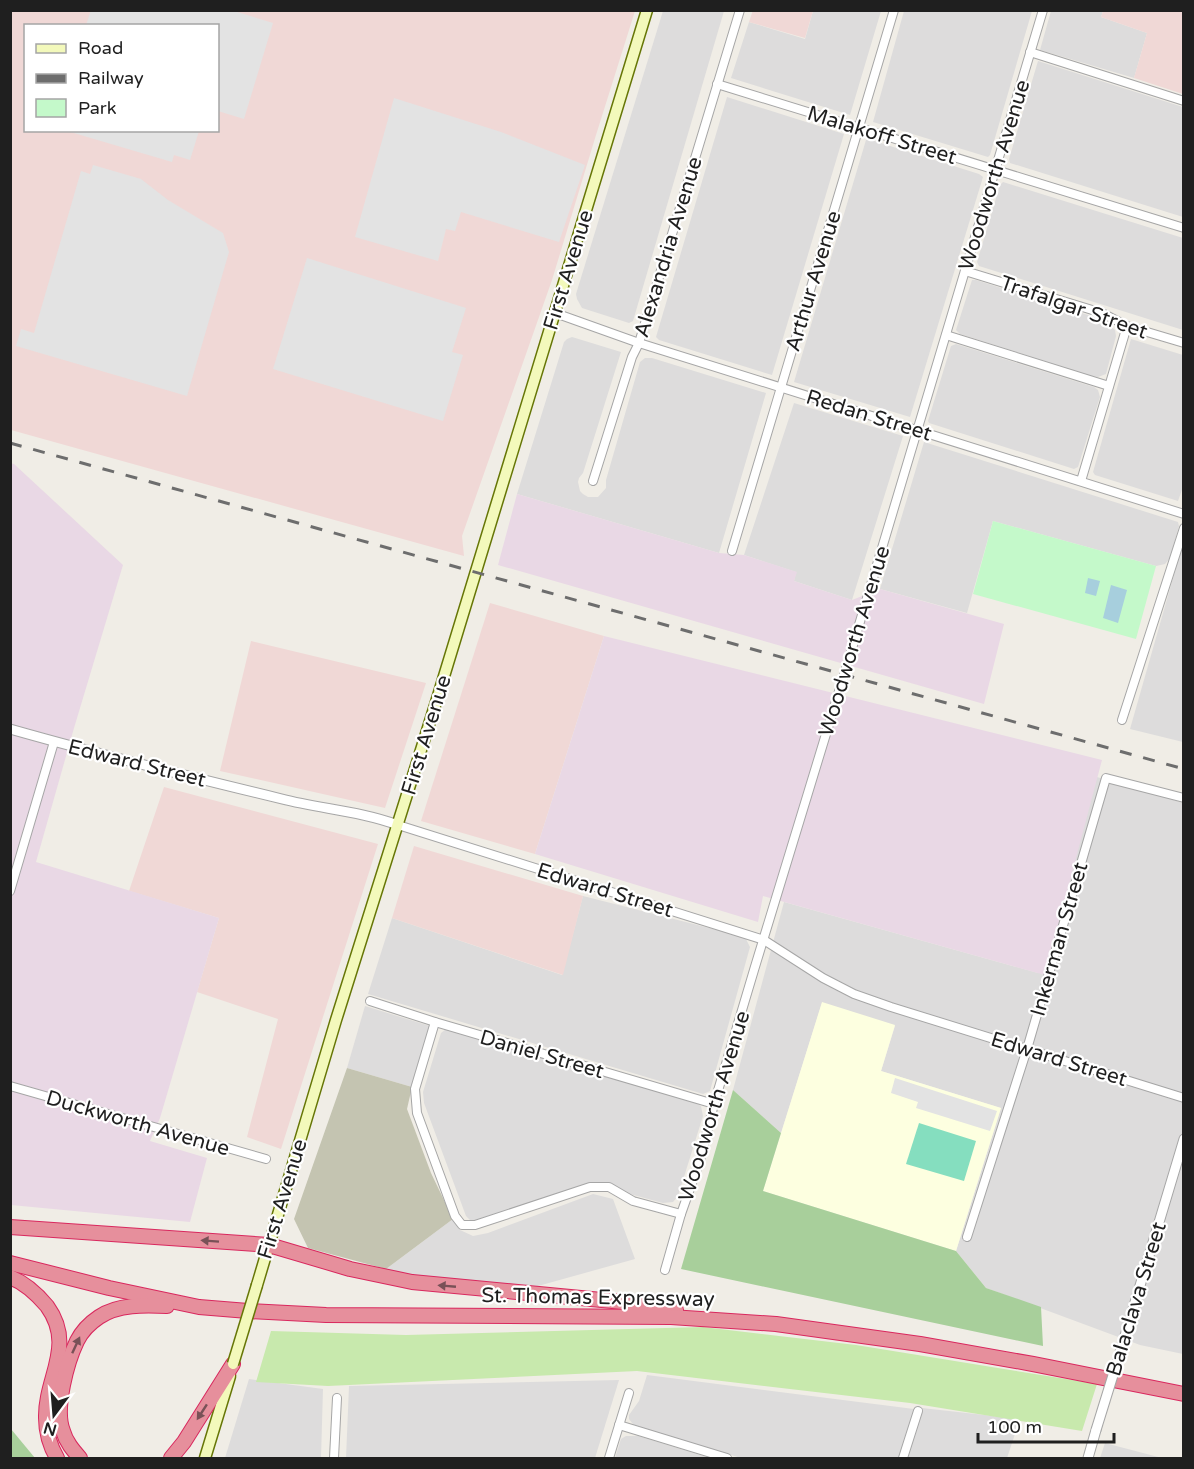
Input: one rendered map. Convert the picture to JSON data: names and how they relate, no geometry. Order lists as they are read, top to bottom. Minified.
{"streets":{"highway":["St. Thomas Expressway"],"main road":["First Avenue"],"street":["Malakoff Street","Woodworth Avenue","Alexandria Avenue","Arthur Avenue","Trafalgar Street","Redan Street","Edward Street","Inkerman Street","Daniel Street","Duckworth Avenue","Balaclava Street"]},"crossings":[["Malakoff Street","Woodworth Avenue"],["Malakoff Street","Alexandria Avenue"],["Malakoff Street","Arthur Avenue"],["Woodworth Avenue","Trafalgar Street"],["Woodworth Avenue","Redan Street"],["Woodworth Avenue","Edward Street"],["Woodworth Avenue","Daniel Street"],["Alexandria Avenue","Redan Street"],["First Avenue","Redan Street"],["First Avenue","Edward Street"],["Arthur Avenue","Redan Street"],["Edward Street","Inkerman Street"]],"legend":["Road","Railway","Park"],"scale_bar":"100 m","north":"bottom"}
